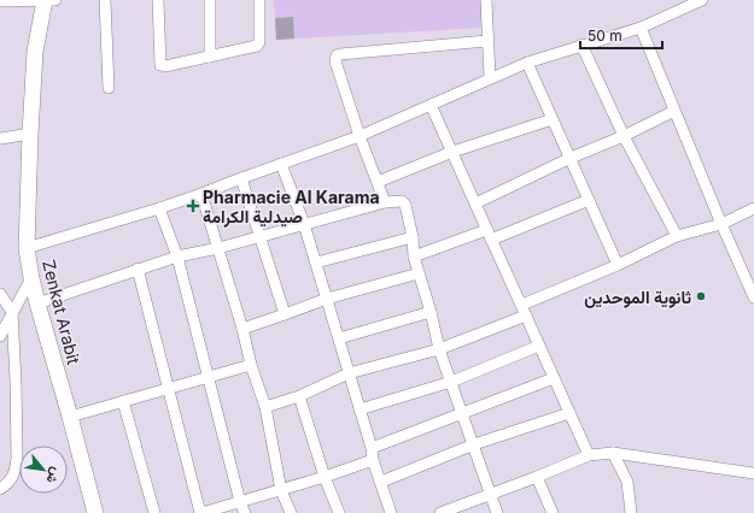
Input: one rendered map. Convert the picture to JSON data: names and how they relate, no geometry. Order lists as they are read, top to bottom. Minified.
{"streets":{"street":["Zenkat Arabit"]},"places":{"health":["Pharmacie Al Karama صيدلية الكرامة"],"other":["ثانوية الموحدين"]},"scale_bar":"50 m","north":"bottom right"}
